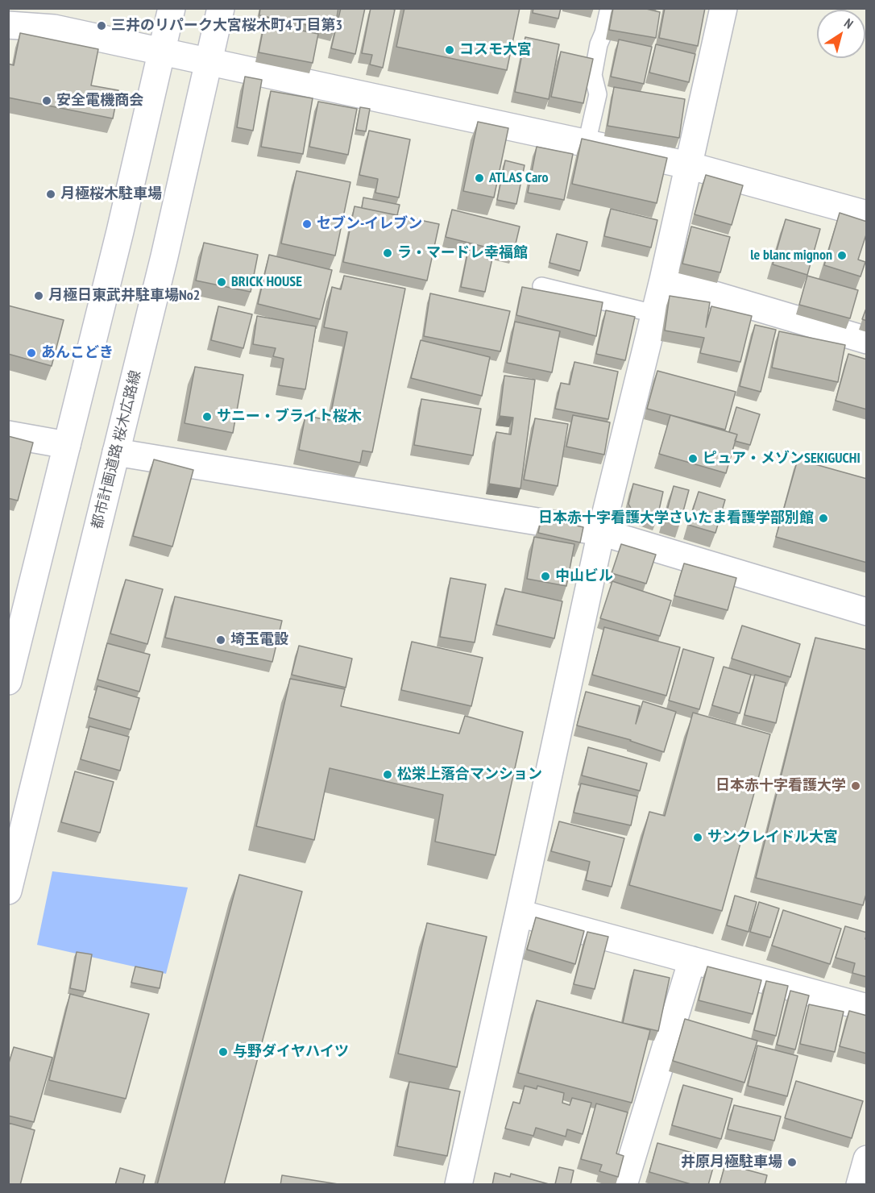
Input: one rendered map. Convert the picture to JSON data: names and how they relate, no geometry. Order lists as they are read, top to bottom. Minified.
{"streets":{"street":["都市計画道路 桜木広路線"]},"places":["三井のリパーク大宮桜木町4丁目第3","コスモ大宮","安全電機商会","ATLAS Caro","月極桜木駐車場","セブン-イレブン","ラ・マードレ幸福館","le blanc mignon","BRICK HOUSE","月極日東武井駐車場No2","あんこどき","サニー・ブライト桜木","ピュア・メゾンSEKIGUCHI","日本赤十字看護大学さいたま看護学部別館","中山ビル","埼玉電設","松栄上落合マンション","日本赤十字看護大学","サンクレイドル大宮","与野ダイヤハイツ","井原月極駐車場"],"north":"top right"}
